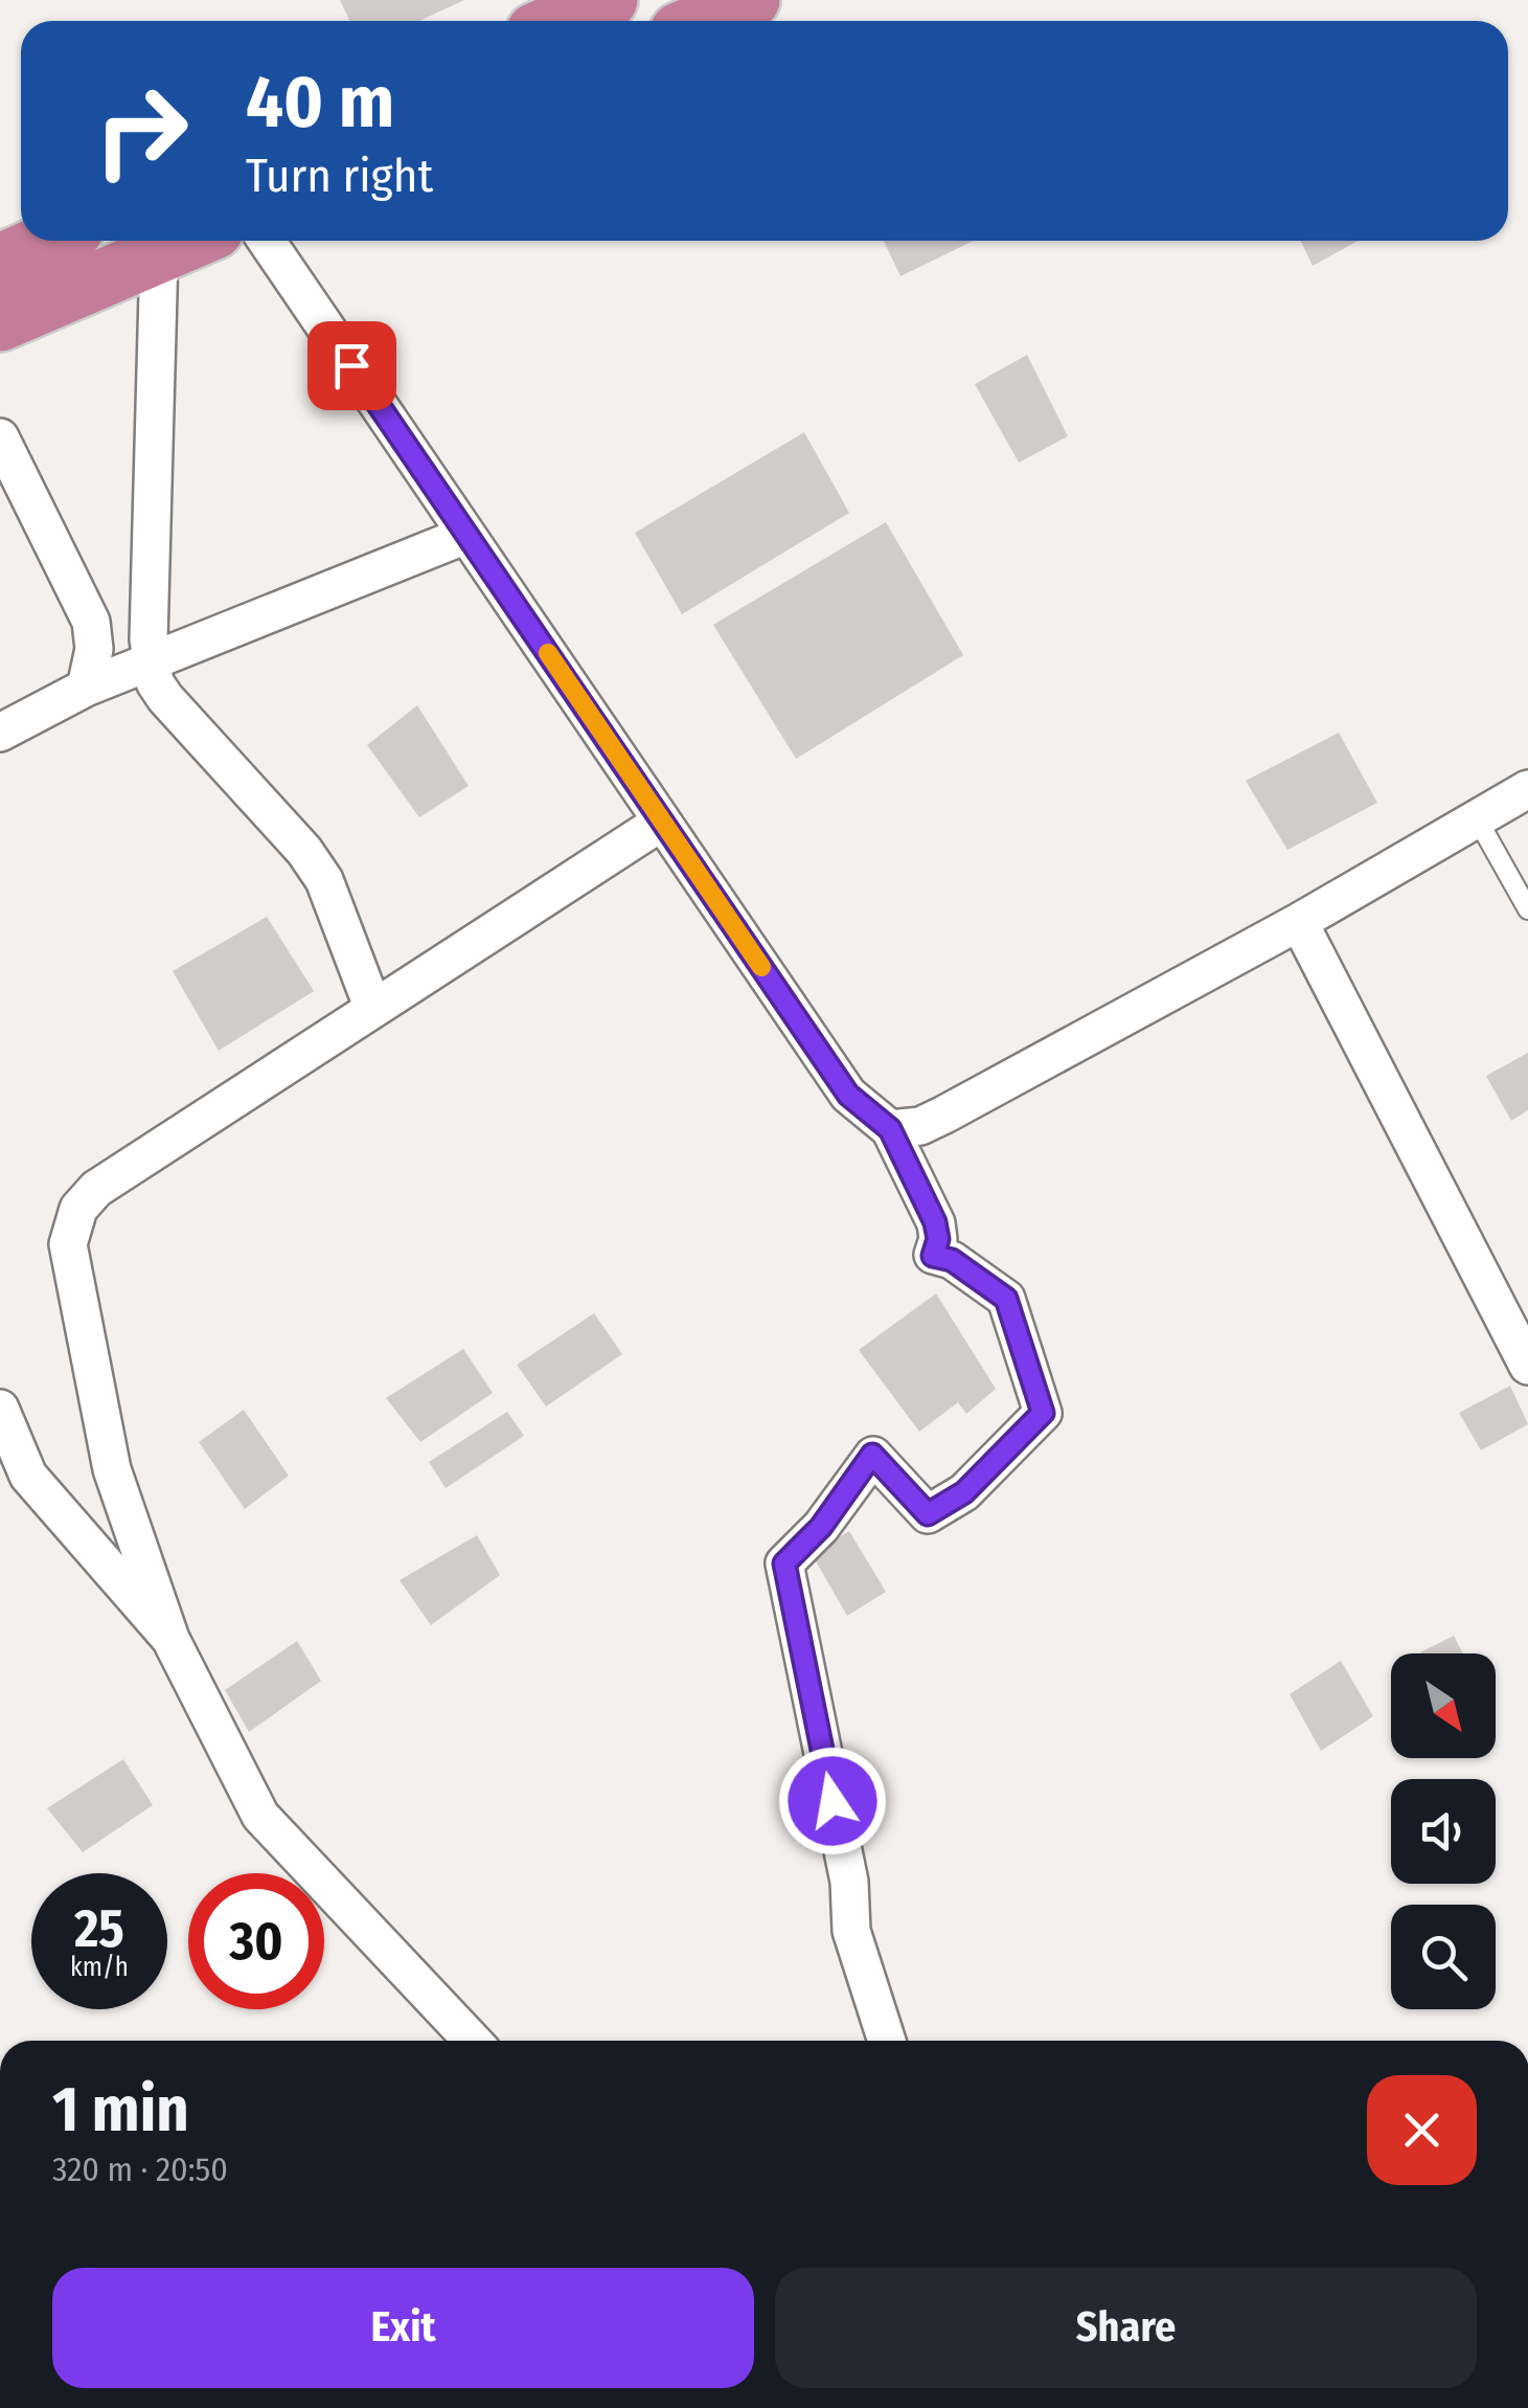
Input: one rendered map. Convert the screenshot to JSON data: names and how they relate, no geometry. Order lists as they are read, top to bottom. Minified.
{"north":"bottom right","page":{"turn":["40 m","Turn right"],"speed":"25 km/h","limit":"30","heading":["1 min","320 m · 20:50"],"buttons":["Exit","Share"]}}
